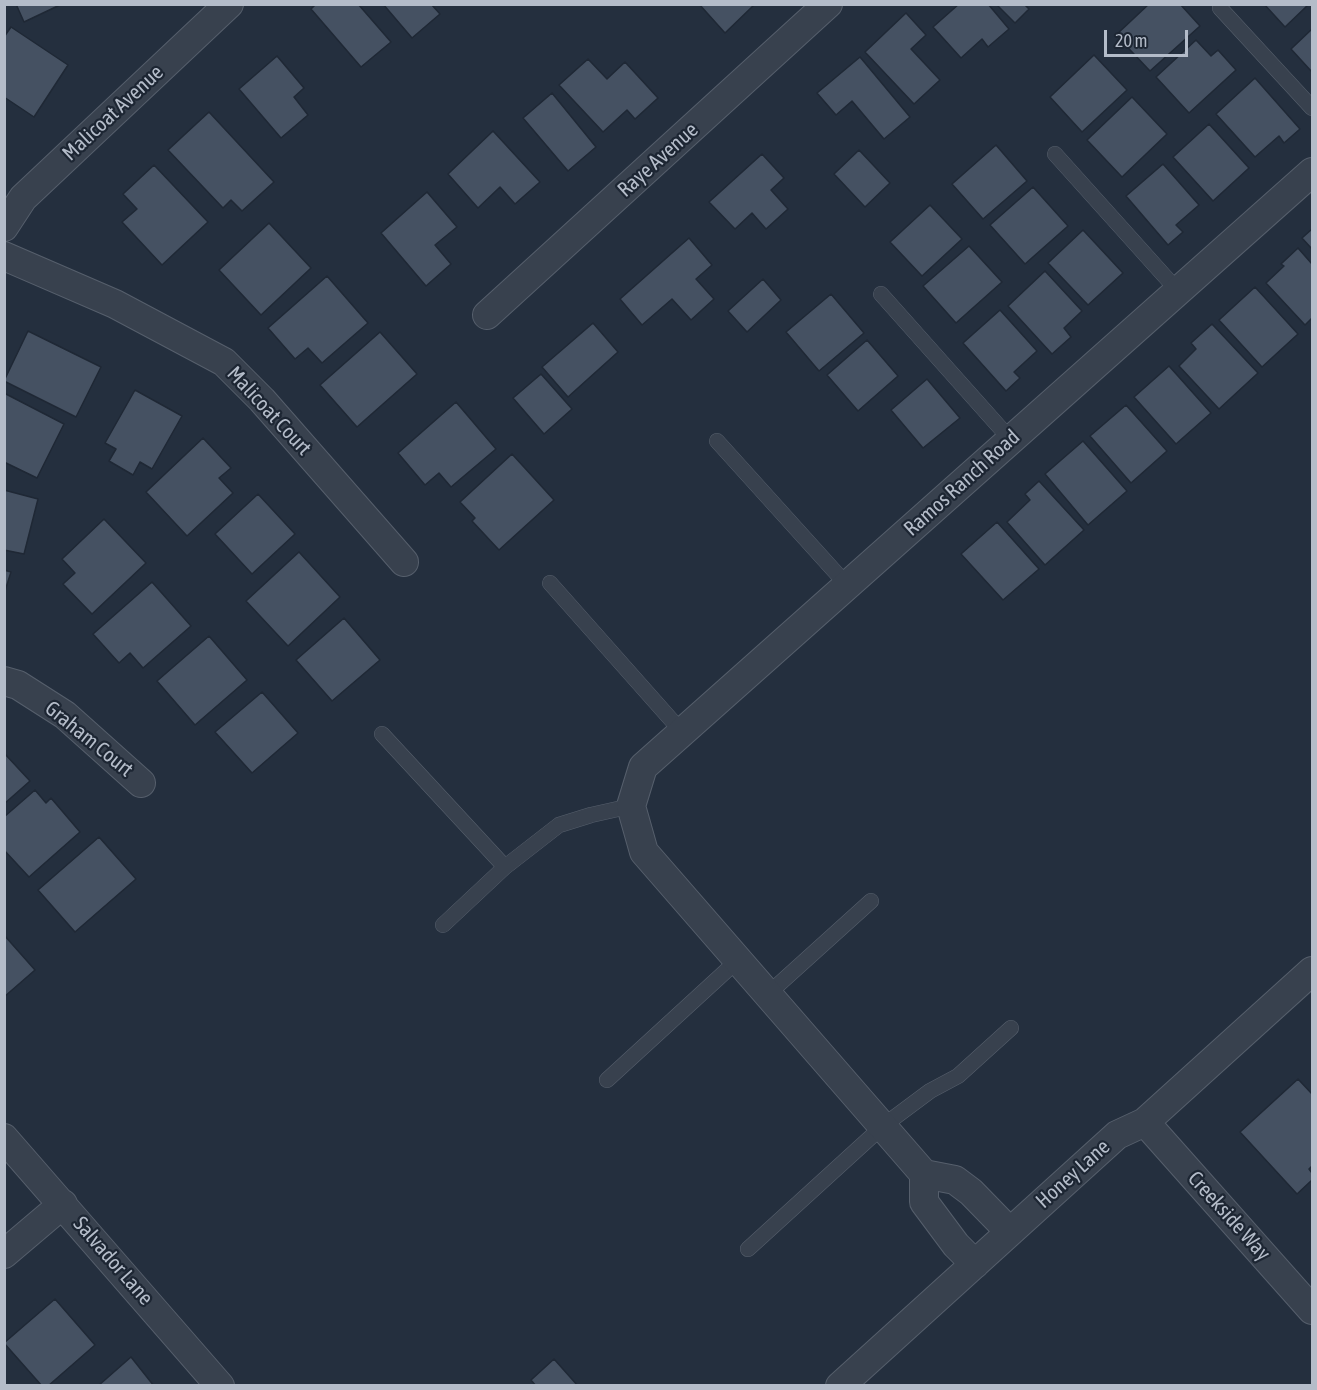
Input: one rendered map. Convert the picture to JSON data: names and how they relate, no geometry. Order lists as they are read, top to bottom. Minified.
{"streets":{"street":["Malicoat Avenue","Raye Avenue","Malicoat Court","Ramos Ranch Road","Graham Court","Honey Lane","Creekside Way","Salvador Lane"]},"crossings":[["Honey Lane","Creekside Way"]],"scale_bar":"20 m"}
